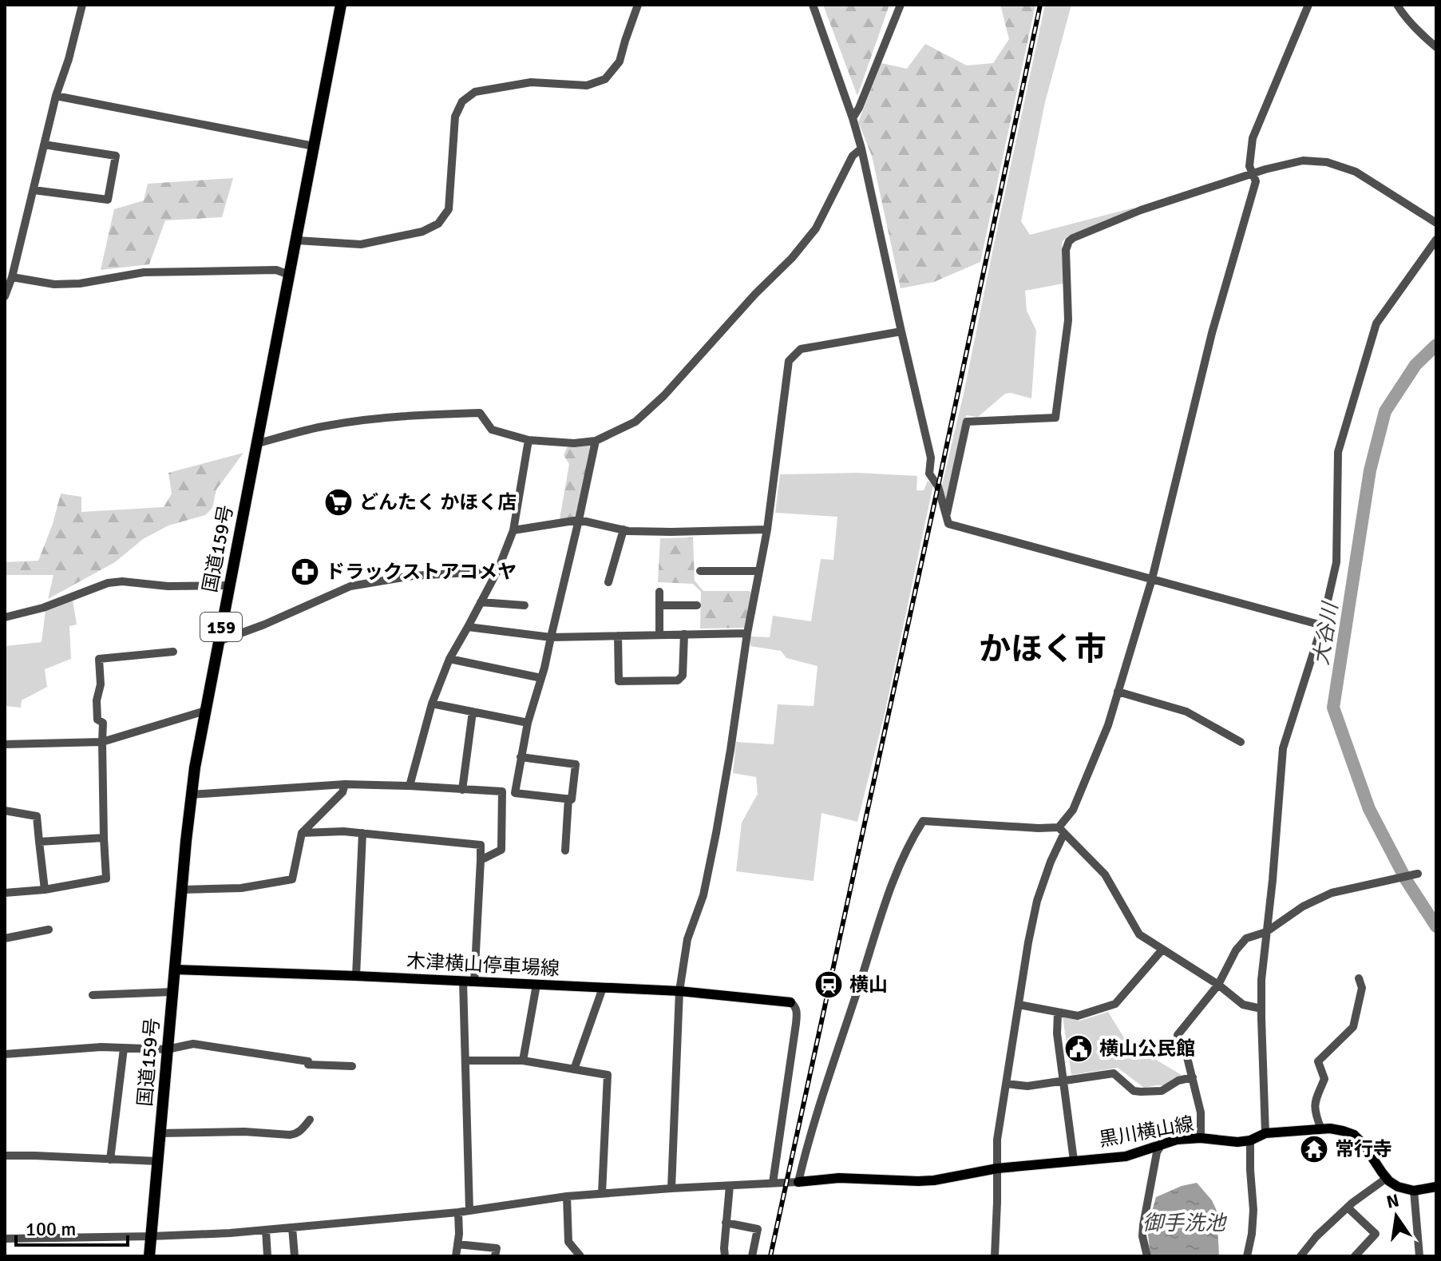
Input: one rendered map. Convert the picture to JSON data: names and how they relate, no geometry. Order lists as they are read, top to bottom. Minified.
{"streets":{"highway":["国道159号","159"],"main road":["木津横山停車場線","黒川横山線"]},"crossings":[["国道159号","木津横山停車場線"]],"districts":["かほく市"],"water":["大谷川","御手洗池"],"places":{"supermarket":["どんたく かほく店"],"pharmacy":["ドラックストアコメヤ"],"station":["横山"],"public building":["横山公民館"],"temple":["常行寺"]},"scale_bar":"100 m","north":"top"}
